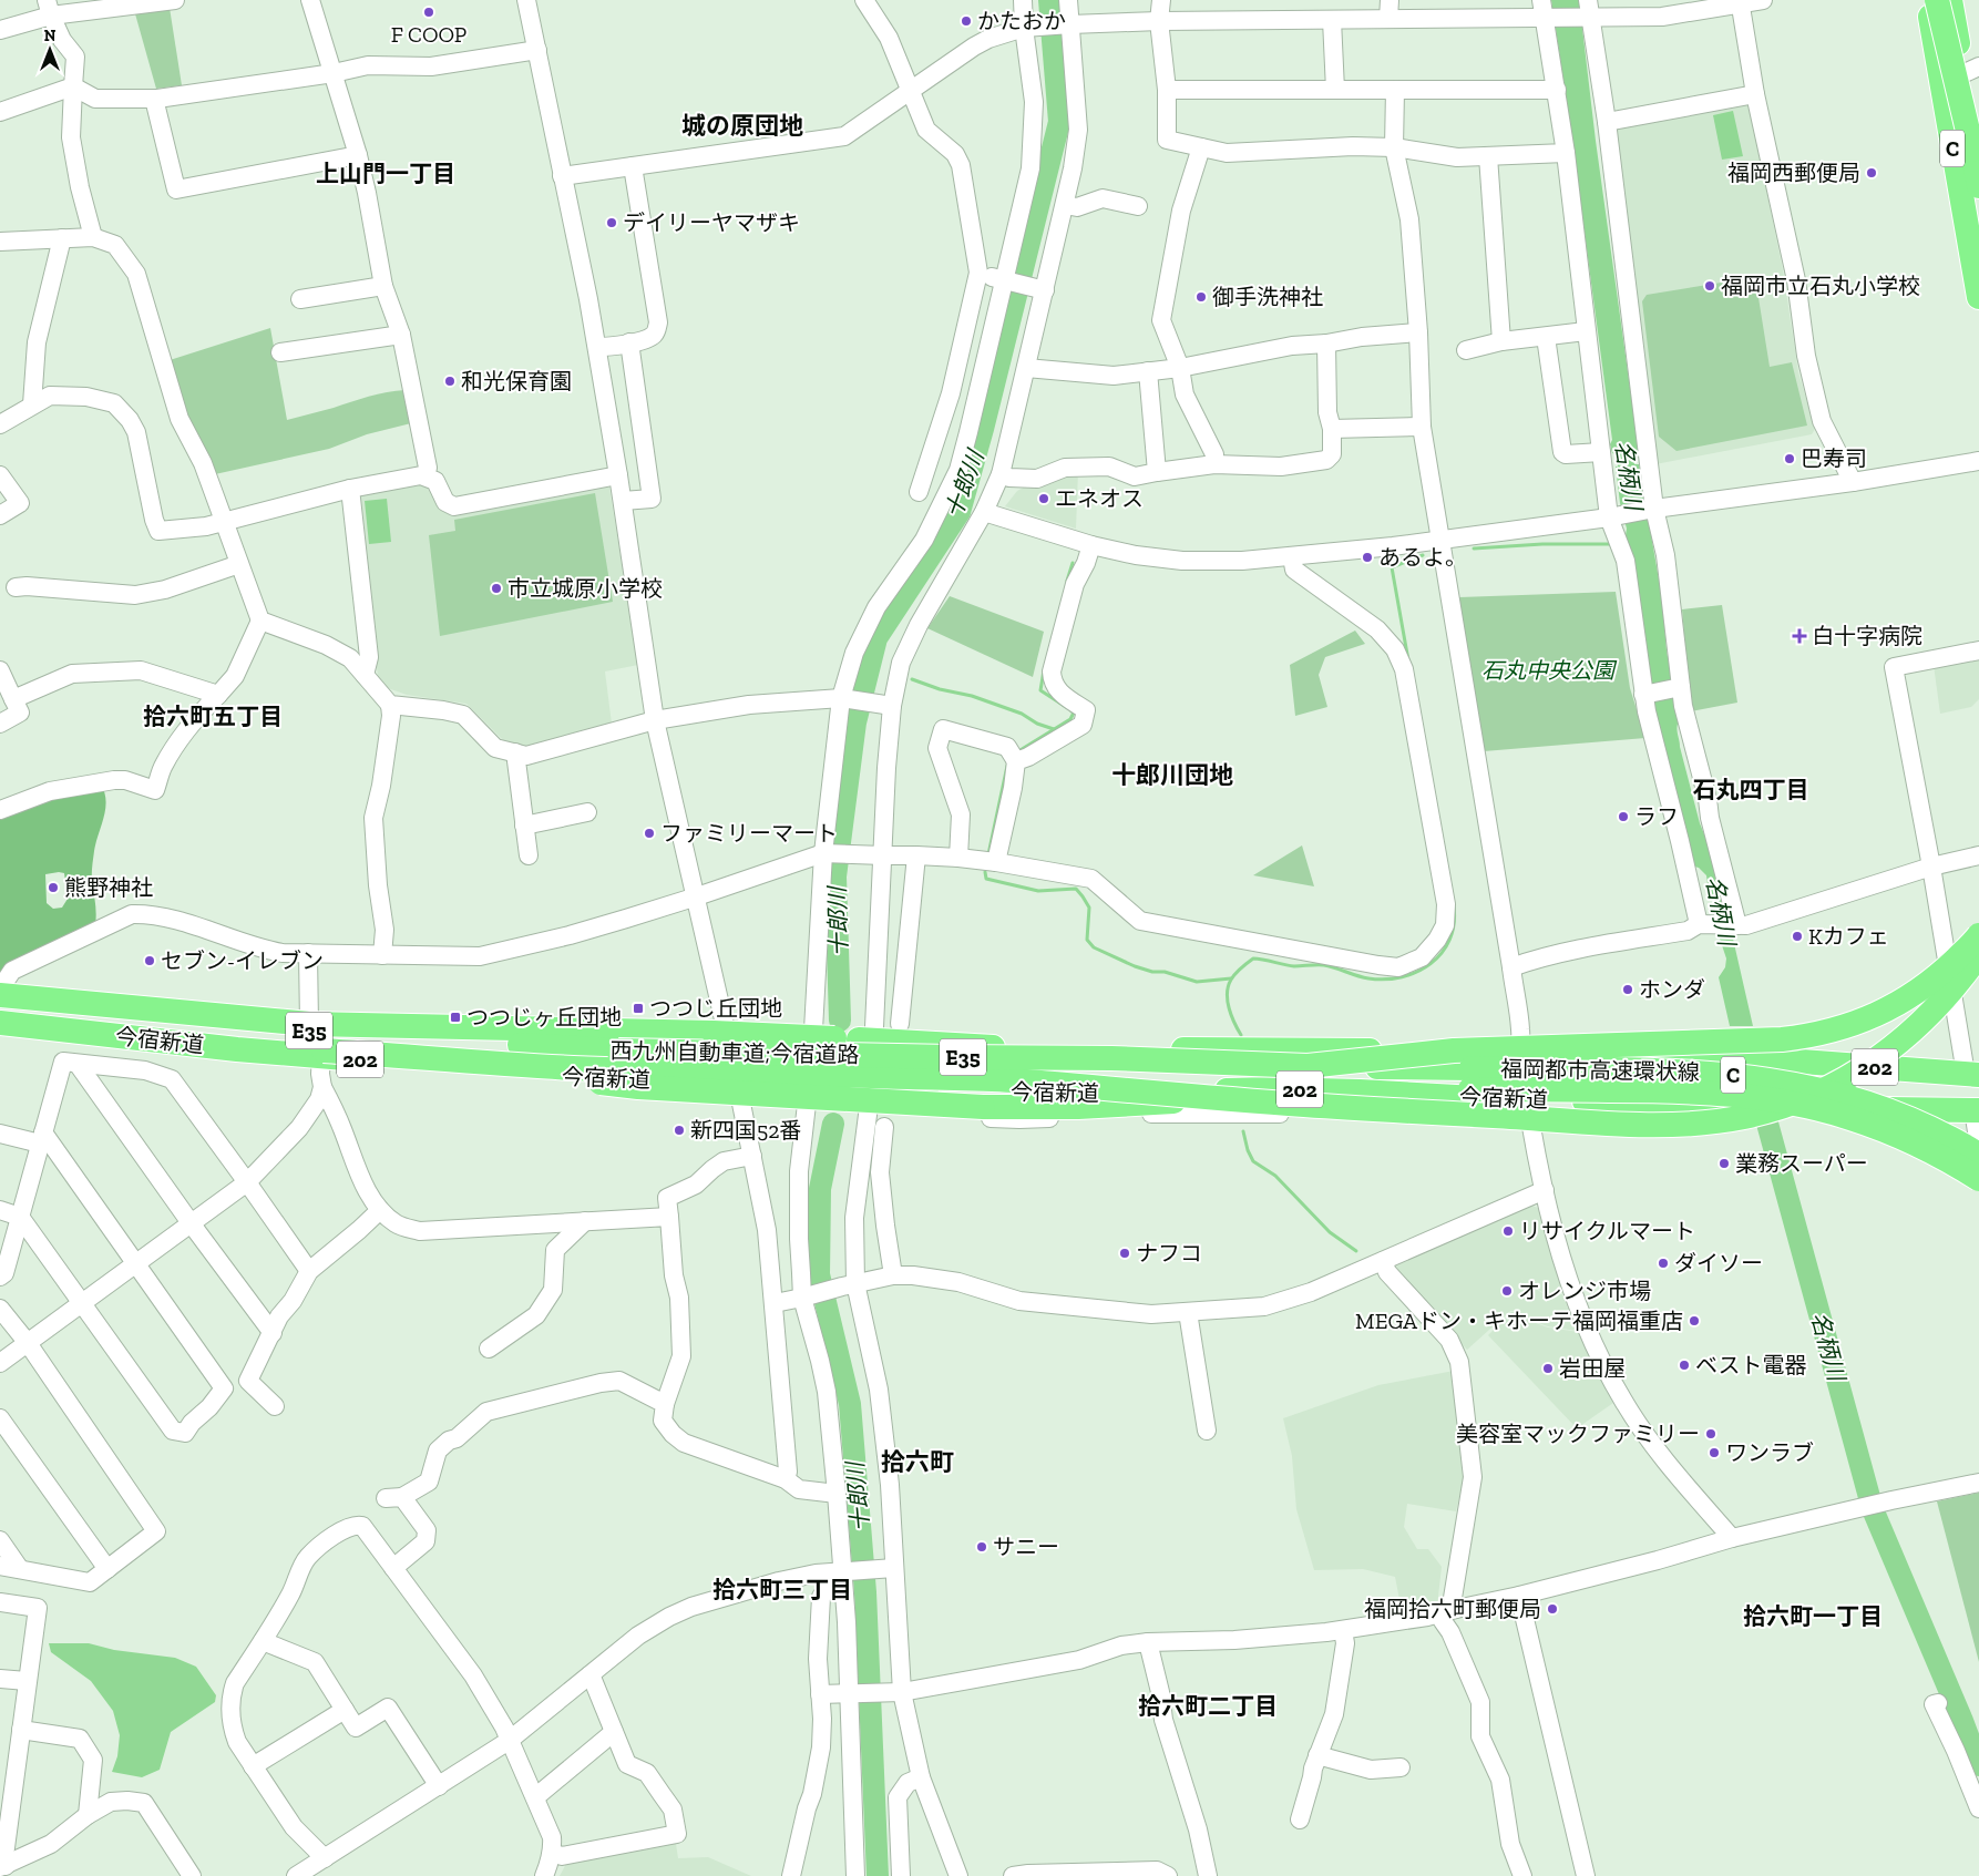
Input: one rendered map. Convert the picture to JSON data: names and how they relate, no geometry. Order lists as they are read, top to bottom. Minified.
{"streets":{"highway":["C","E35","今宿新道","西九州自動車道;今宿道路","202","福岡都市高速環状線"]},"crossings":[["今宿新道","西九州自動車道;今宿道路"],["西九州自動車道;今宿道路","福岡都市高速環状線"]],"districts":["城の原団地","上山門一丁目","拾六町五丁目","十郎川団地","石丸四丁目","拾六町","拾六町三丁目","拾六町一丁目","拾六町二丁目"],"water":["名柄川","十郎川"],"parks":["石丸中央公園"],"places":{"other":["F COOP","かたおか","福岡西郵便局","デイリーヤマザキ","福岡市立石丸小学校","御手洗神社","和光保育園","巴寿司","エネオス","あるよ。","市立城原小学校","ラフ","ファミリーマート","熊野神社","Kカフェ","セブン-イレブン","ホンダ","新四国52番","業務スーパー","リサイクルマート","ナフコ","ダイソー","オレンジ市場","MEGAドン・キホーテ福岡福重店","ベスト電器","岩田屋","美容室マックファミリー","ワンラブ","サニー","福岡拾六町郵便局"],"health":["白十字病院"],"transit":["つつじ丘団地","つつじヶ丘団地"]},"north":"top"}
